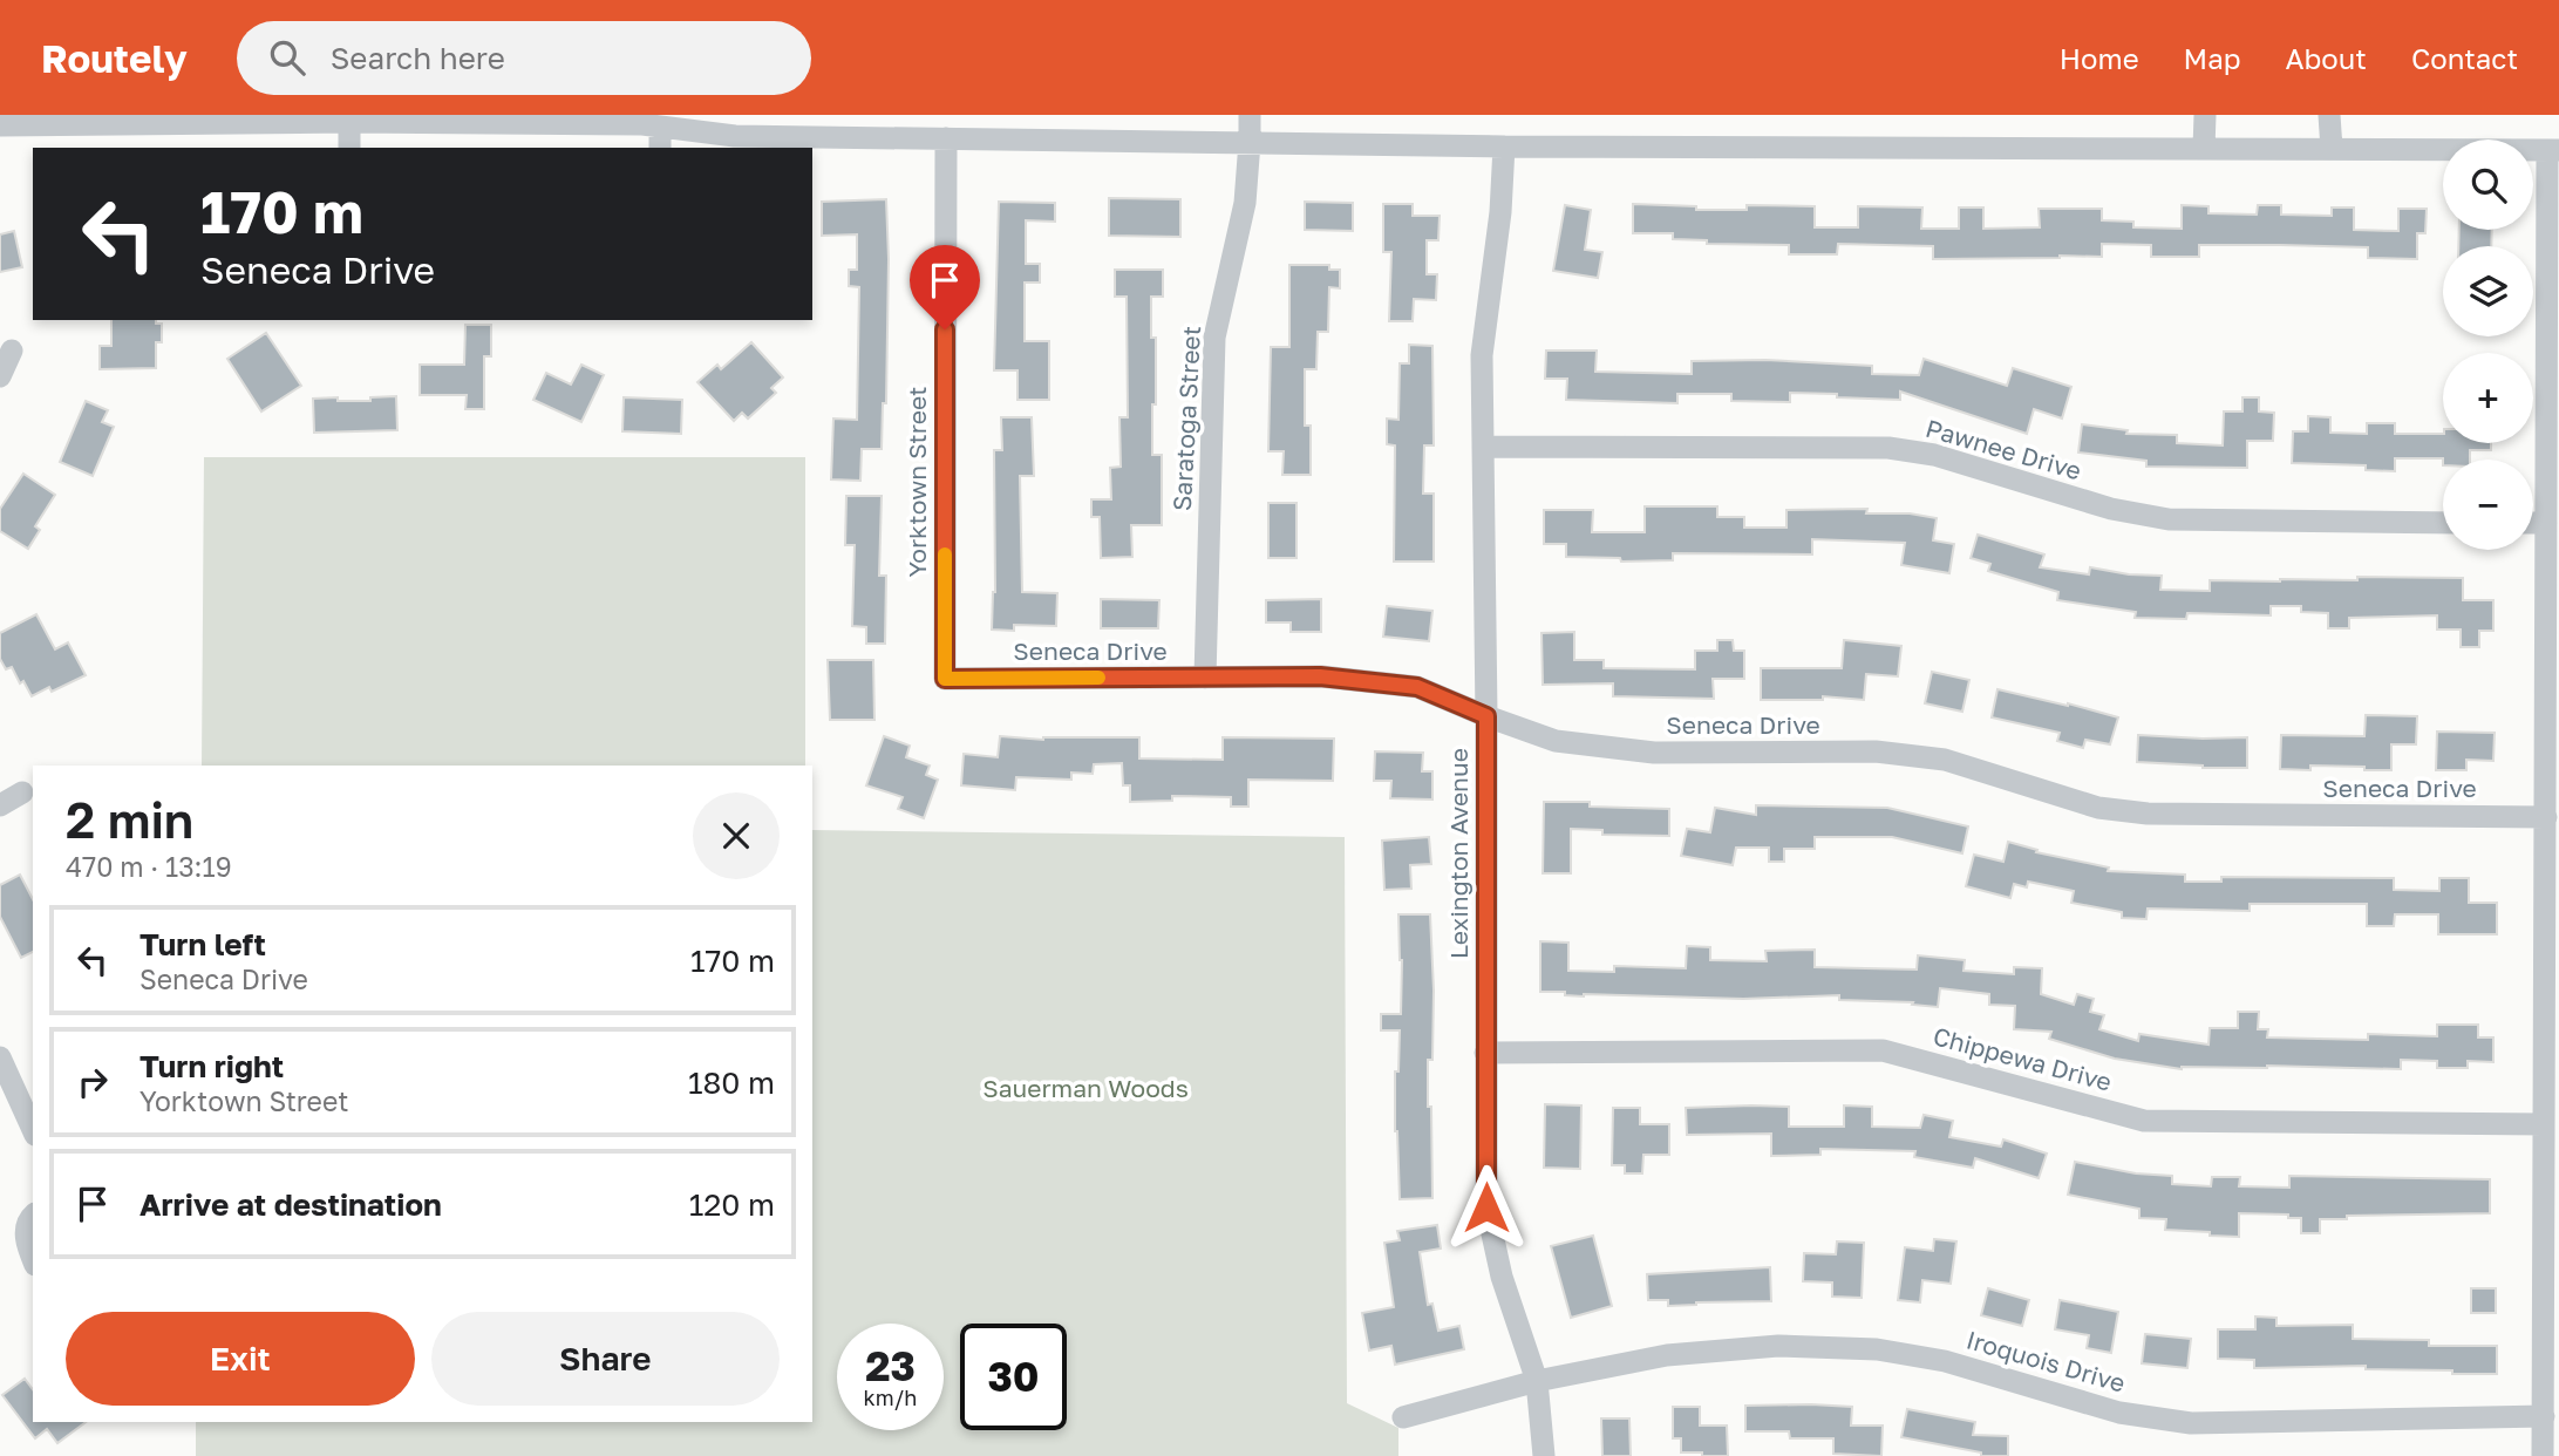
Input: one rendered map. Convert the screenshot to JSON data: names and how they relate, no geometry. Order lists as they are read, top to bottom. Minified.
{"streets":{"street":["Saratoga Street","Pawnee Drive","Yorktown Street","Seneca Drive","Lexington Avenue","Chippewa Drive","Iroquois Drive"]},"crossings":[["Saratoga Street","Seneca Drive"],["Pawnee Drive","Lexington Avenue"],["Yorktown Street","Seneca Drive"],["Seneca Drive","Lexington Avenue"],["Lexington Avenue","Chippewa Drive"],["Lexington Avenue","Iroquois Drive"]],"parks":["Sauerman Woods"],"page":{"header":"Routely","search":"Search here","nav":["Home","Map","About","Contact"],"map_buttons":["+","−"],"turn":["170 m","Seneca Drive"],"heading":["2 min","470 m · 13:19"],"list":[{"name":"Turn left","note":"Seneca Drive","value":"170 m"},{"name":"Turn right","note":"Yorktown Street","value":"180 m"},{"name":"Arrive at destination","value":"120 m"}],"buttons":["Exit","Share"],"speed":"23 km/h","limit":"30"}}
